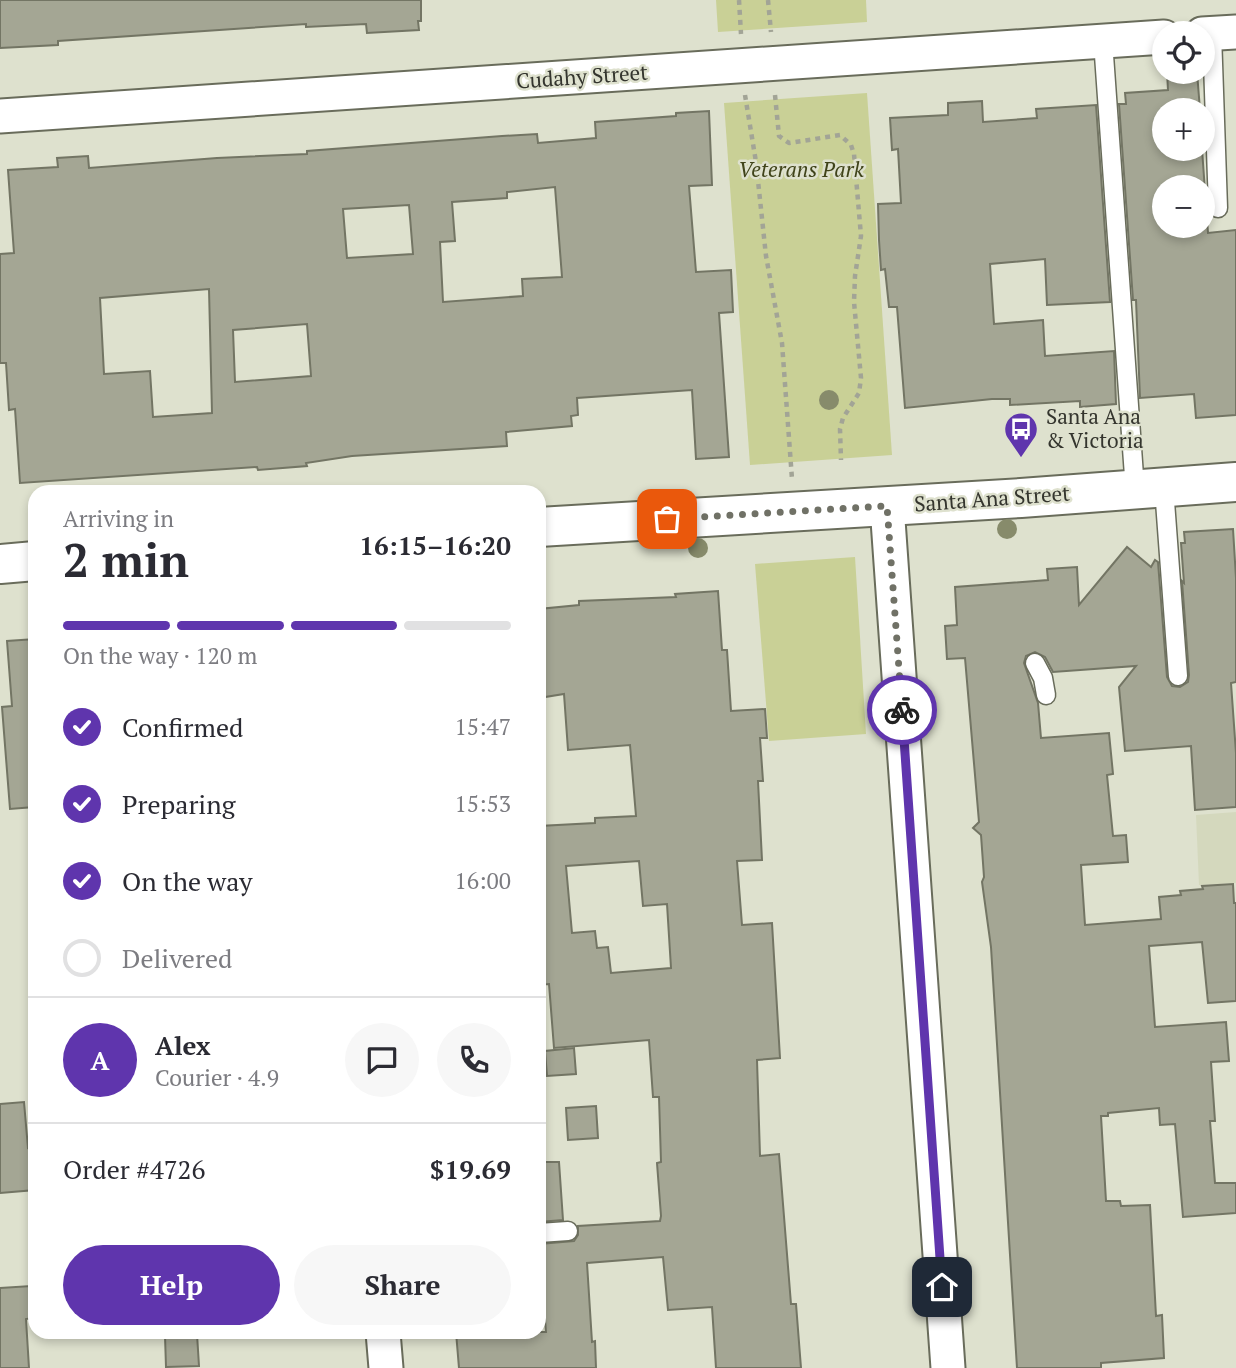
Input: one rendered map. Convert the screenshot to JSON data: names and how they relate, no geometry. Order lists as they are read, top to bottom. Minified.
{"streets":{"street":["Cudahy Street","Santa Ana Street"]},"parks":["Veterans Park"],"places":{"bus stop":["Santa Ana & Victoria"]},"page":{"map_buttons":["+","−"],"heading":["2 min","Arriving in","16:15–16:20"],"panel":["Alex","Courier · 4.9","Order #4726","$19.69"],"bar":"On the way · 120 m","list":[["Confirmed","15:47"],["Preparing","15:53"],["On the way","16:00"],"Delivered"],"round":"A","buttons":["Help","Share"]}}
